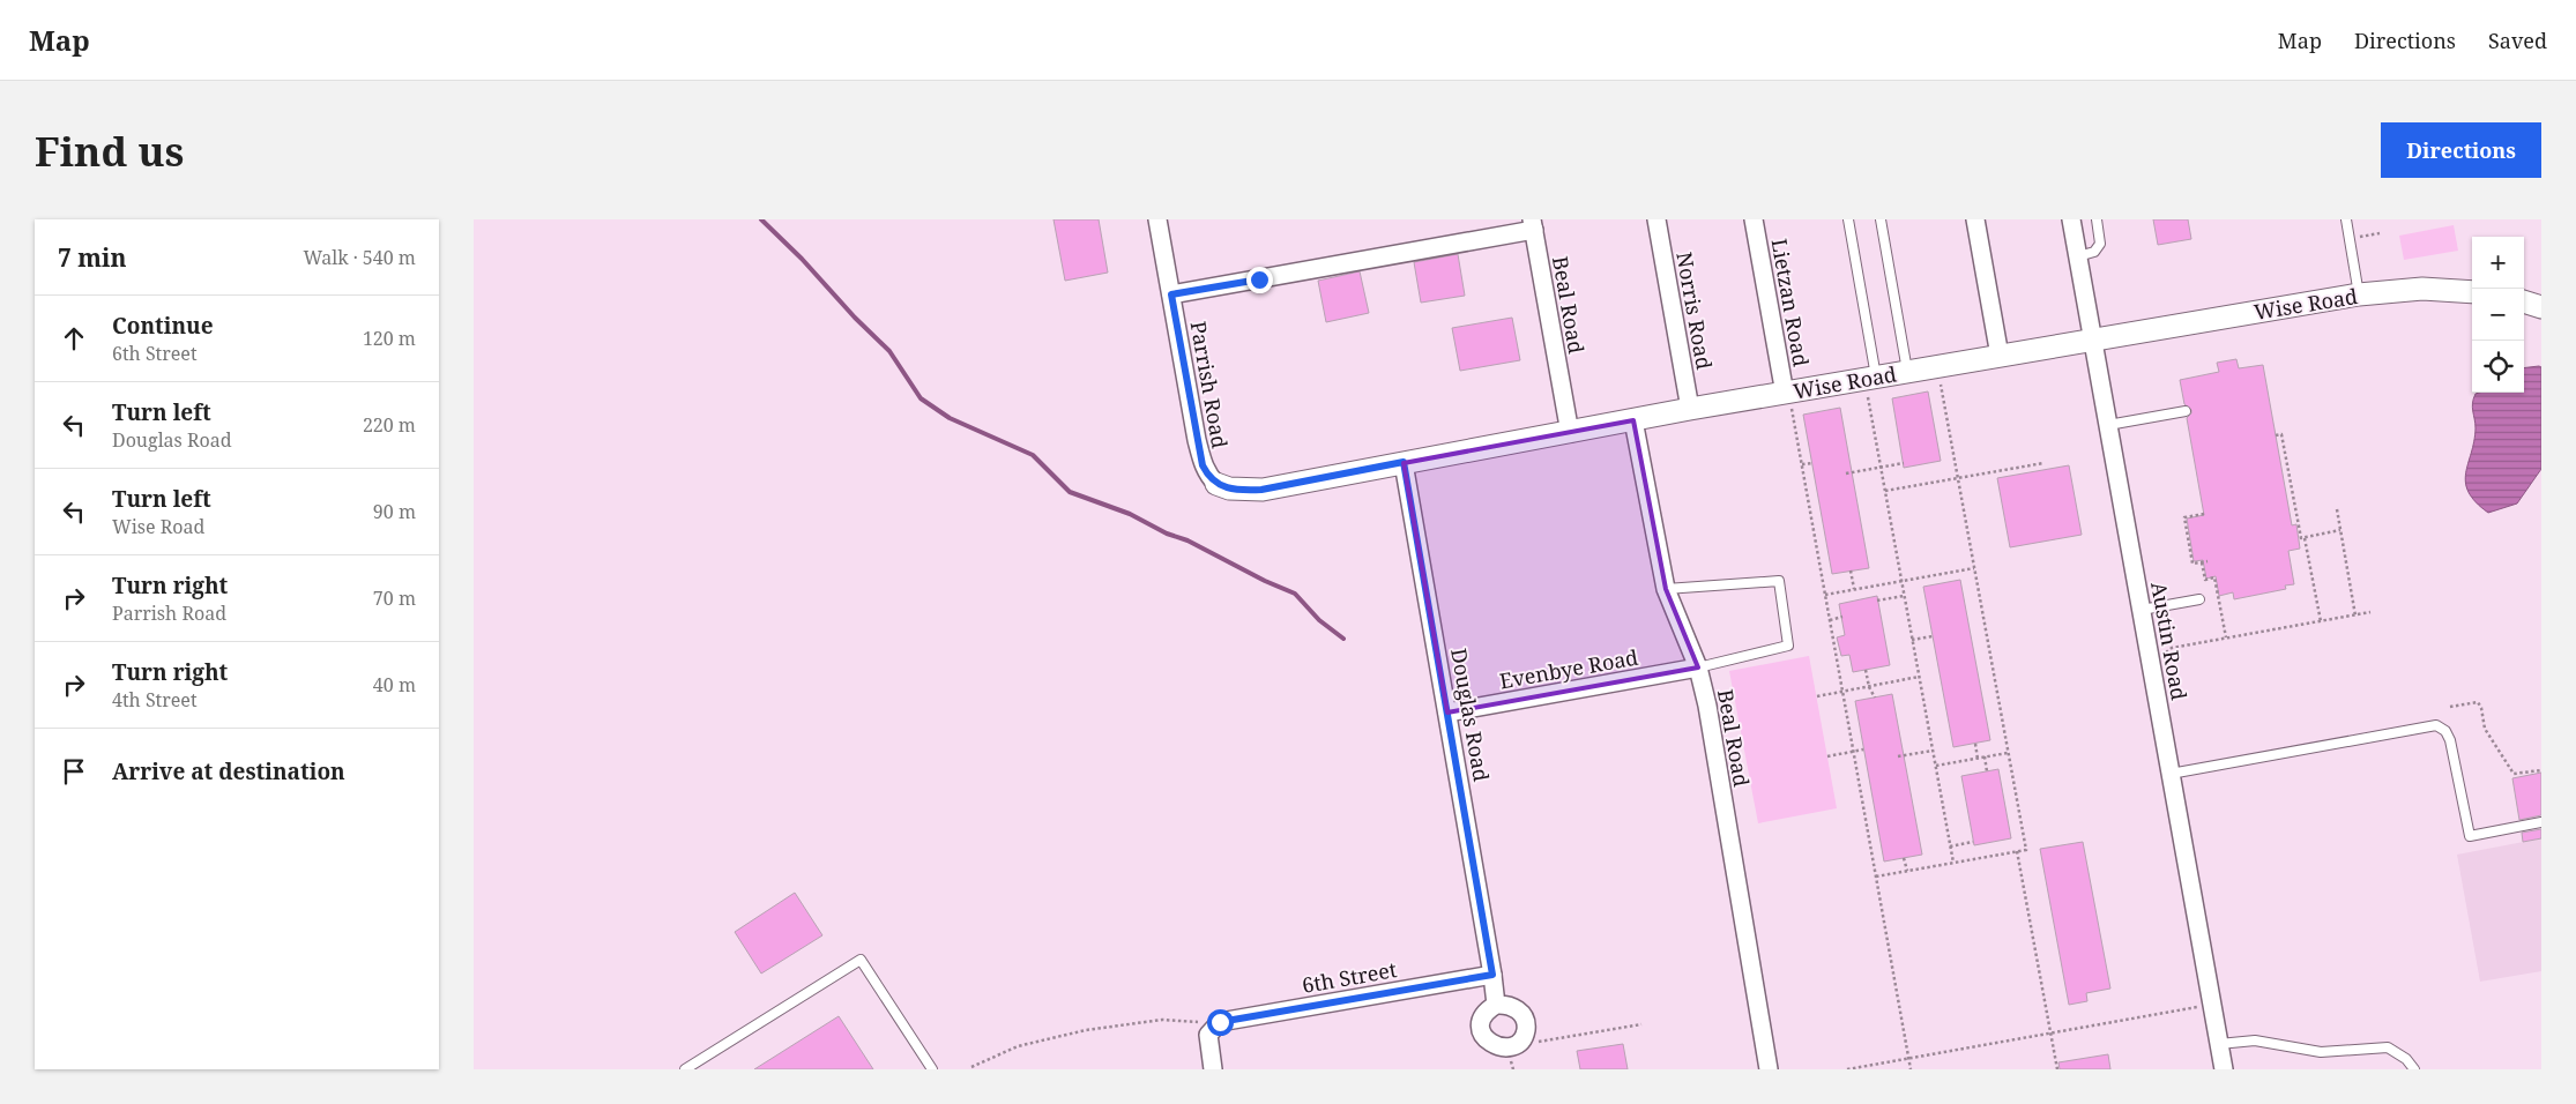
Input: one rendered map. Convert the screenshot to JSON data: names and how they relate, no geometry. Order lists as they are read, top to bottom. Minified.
{"streets":{"street":["Lietzan Road","Wise Road","Beal Road","Norris Road","Parrish Road","Austin Road","Evenbye Road","Douglas Road","6th Street"]},"crossings":[["Lietzan Road","Wise Road"],["Wise Road","Beal Road"],["Wise Road","Norris Road"],["Wise Road","Parrish Road"],["Wise Road","Austin Road"],["Wise Road","Douglas Road"],["Beal Road","Evenbye Road"],["Evenbye Road","Douglas Road"],["Douglas Road","6th Street"]],"page":{"header":"Map","nav":["Map","Directions","Saved"],"buttons":"Directions","title":"Find us","heading":["7 min","Walk · 540 m"],"map_buttons":["+","−"],"list":[["Continue","6th Street","120 m"],["Turn left","Douglas Road","220 m"],["Turn left","Wise Road","90 m"],["Turn right","Parrish Road","70 m"],["Turn right","4th Street","40 m"],"Arrive at destination"]}}
